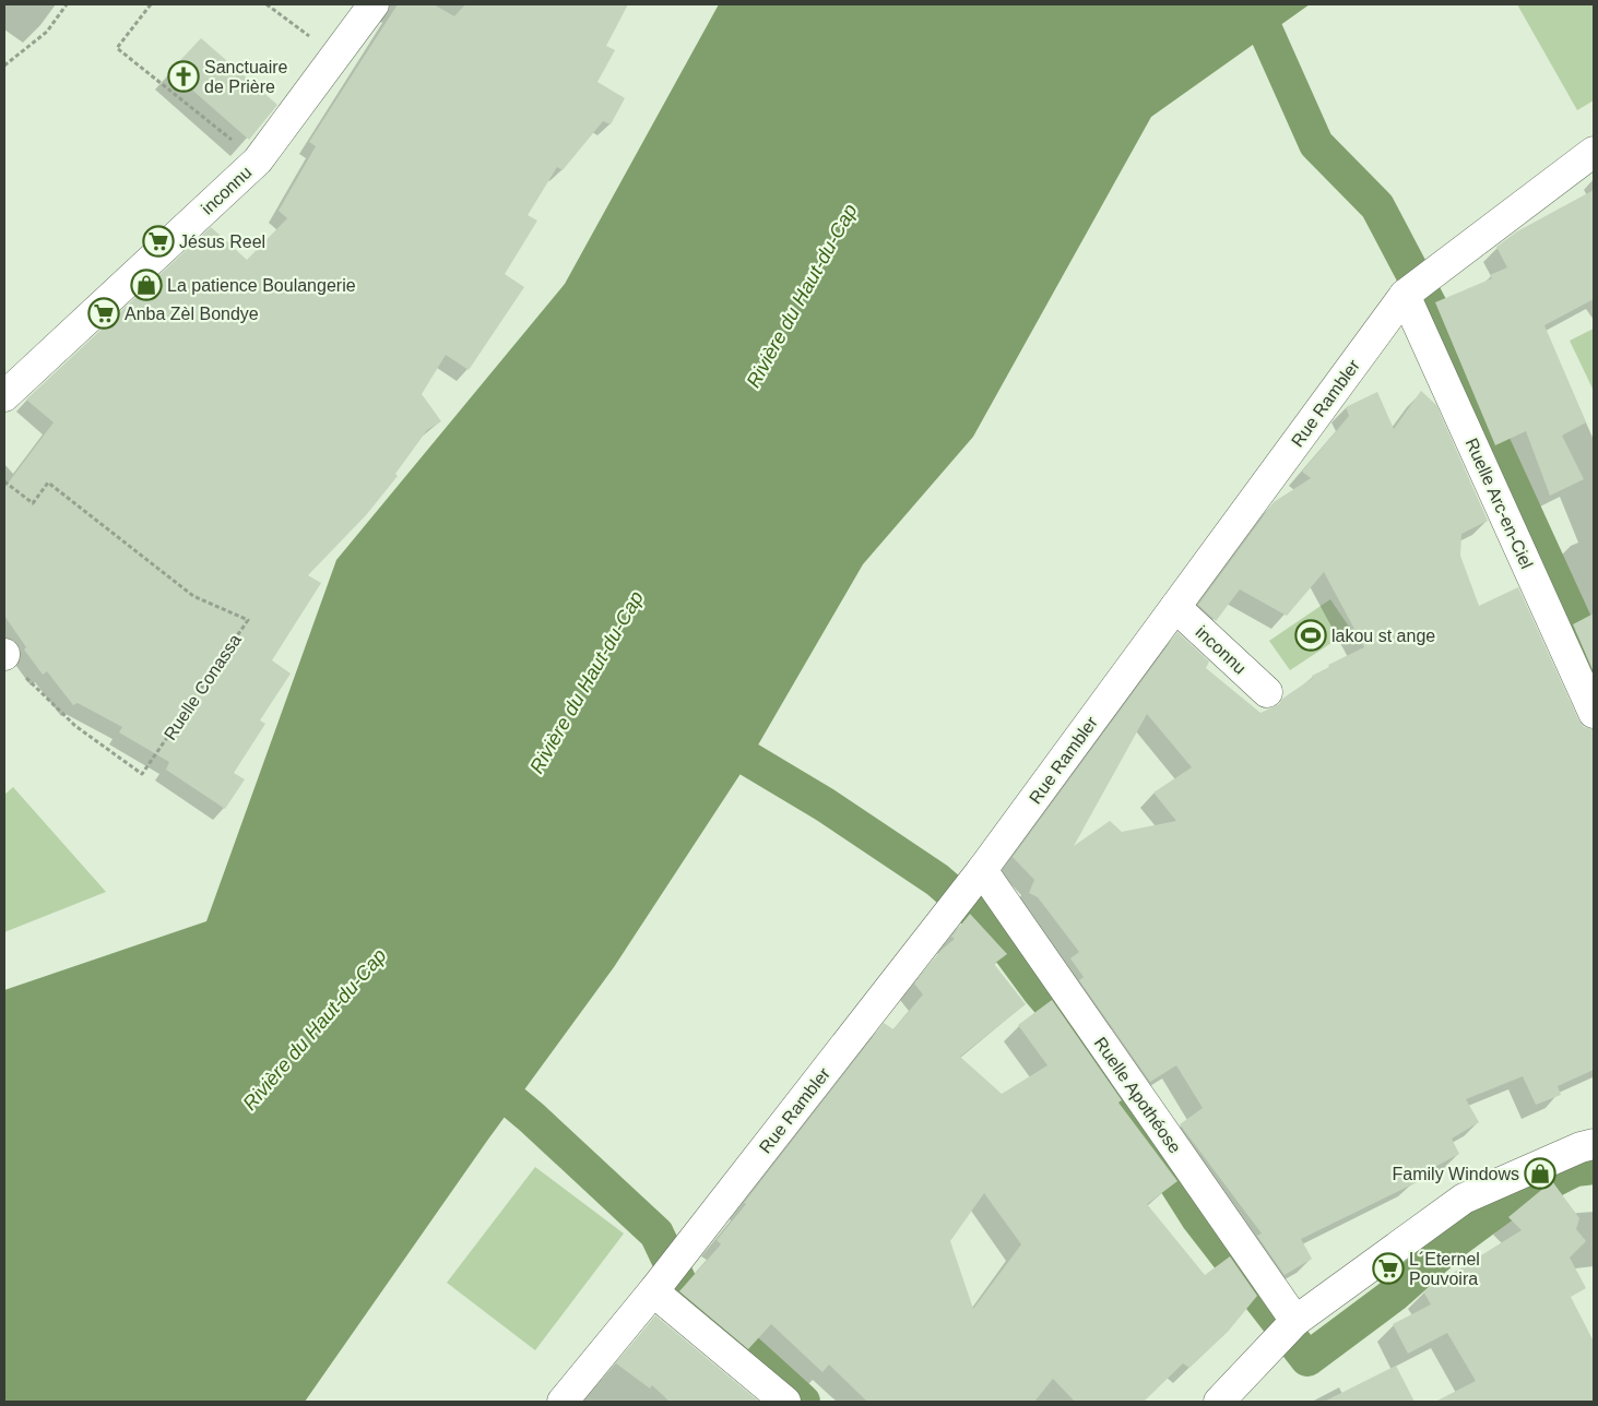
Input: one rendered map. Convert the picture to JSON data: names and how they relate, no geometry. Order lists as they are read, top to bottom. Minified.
{"streets":{"street":["inconnu","Rue Rambler","Ruelle Arc-en-Ciel","Ruelle Apothéose"],"path":["Ruelle Conassa"]},"crossings":[["inconnu","Rue Rambler"],["Rue Rambler","Ruelle Arc-en-Ciel"],["Rue Rambler","Ruelle Apothéose"]],"water":["Rivière du Haut-du-Cap"],"places":{"church":["Sanctuaire de Prière"],"supermarket":["Jésus Reel","Anba Zèl Bondye","L´Eternel Pouvoira"],"shop":["La patience Boulangerie","Family Windows"],"sports":["lakou st ange"]}}
